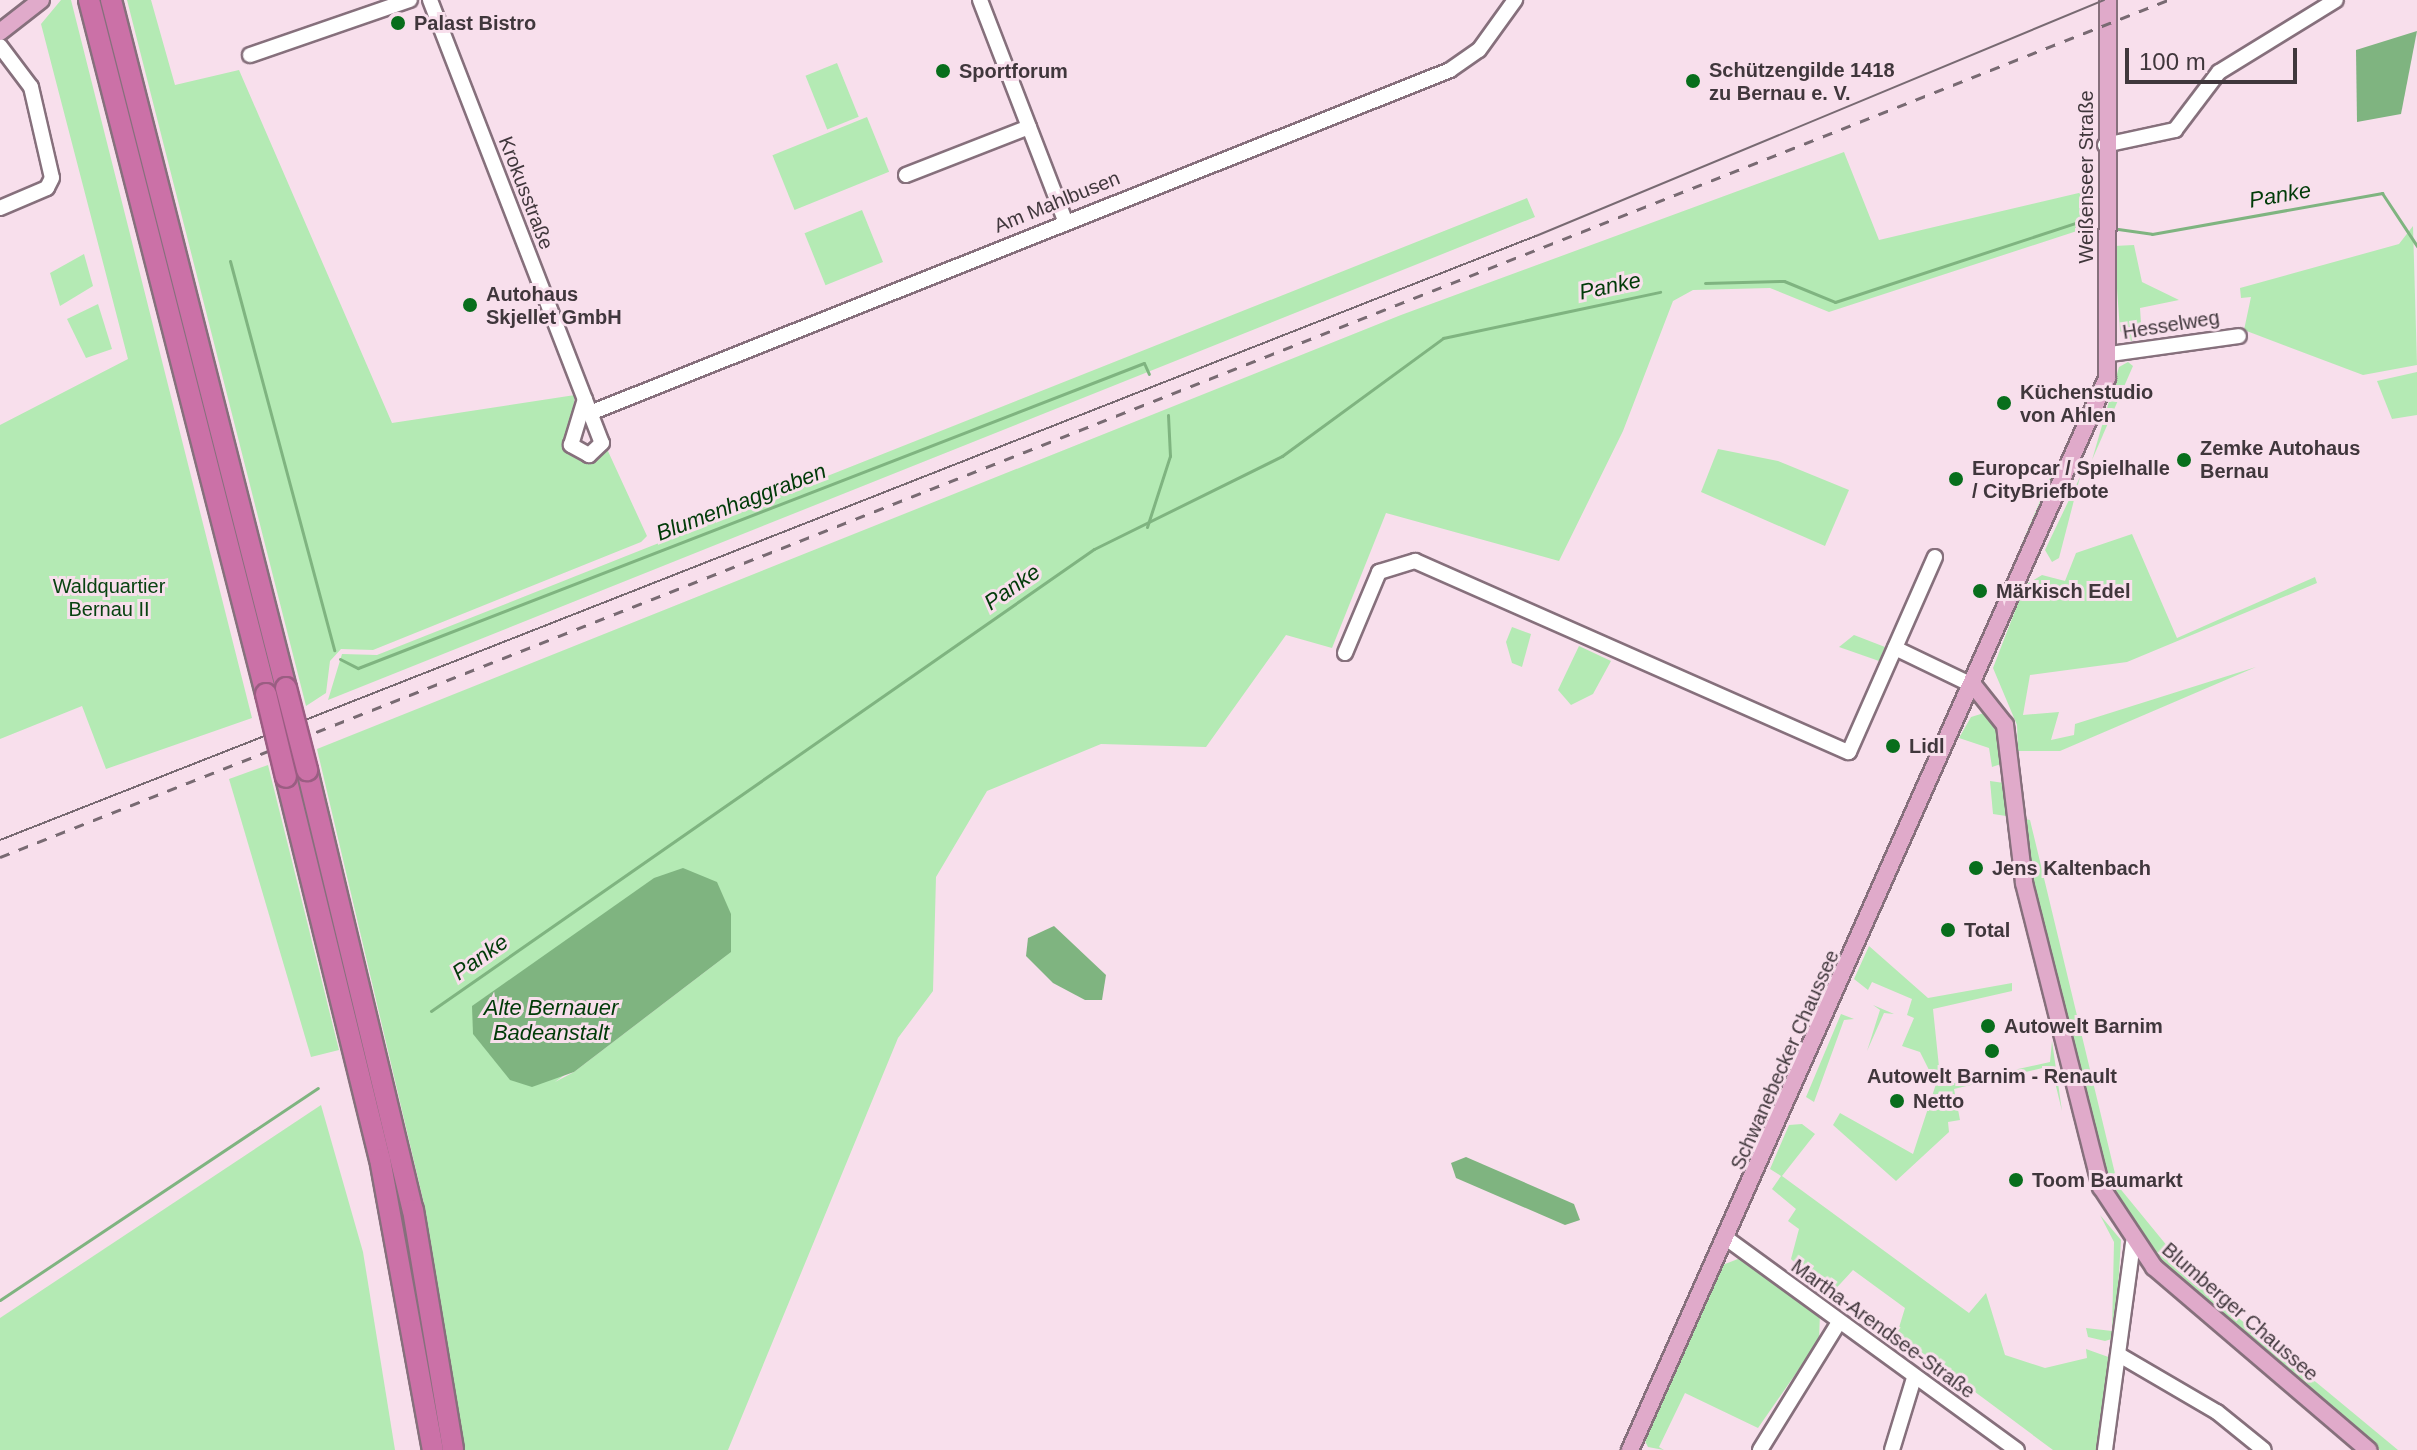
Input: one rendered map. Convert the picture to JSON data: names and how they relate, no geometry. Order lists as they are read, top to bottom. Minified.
{"streets":{"main road":["Weißenseer Straße","Schwanebecker Chaussee","Blumberger Chaussee"],"street":["Krokusstraße","Am Mahlbusen","Hesselweg","Martha-Arendsee-Straße"]},"crossings":[["Weißenseer Straße","Hesselweg"],["Weißenseer Straße","Schwanebecker Chaussee"],["Krokusstraße","Am Mahlbusen"],["Hesselweg","Schwanebecker Chaussee"],["Schwanebecker Chaussee","Blumberger Chaussee"],["Schwanebecker Chaussee","Martha-Arendsee-Straße"]],"water":["Panke","Blumenhaggraben","Alte Bernauer Badeanstalt"],"parks":["Waldquartier Bernau II"],"places":["Palast Bistro","Sportforum","Schützengilde 1418 zu Bernau e. V.","Autohaus Skjellet GmbH","Küchenstudio von Ahlen","Zemke Autohaus Bernau","Europcar / Spielhalle / CityBriefbote","Märkisch Edel","Lidl","Jens Kaltenbach","Total","Autowelt Barnim","Autowelt Barnim - Renault","Netto","Toom Baumarkt"],"scale_bar":"100 m"}
